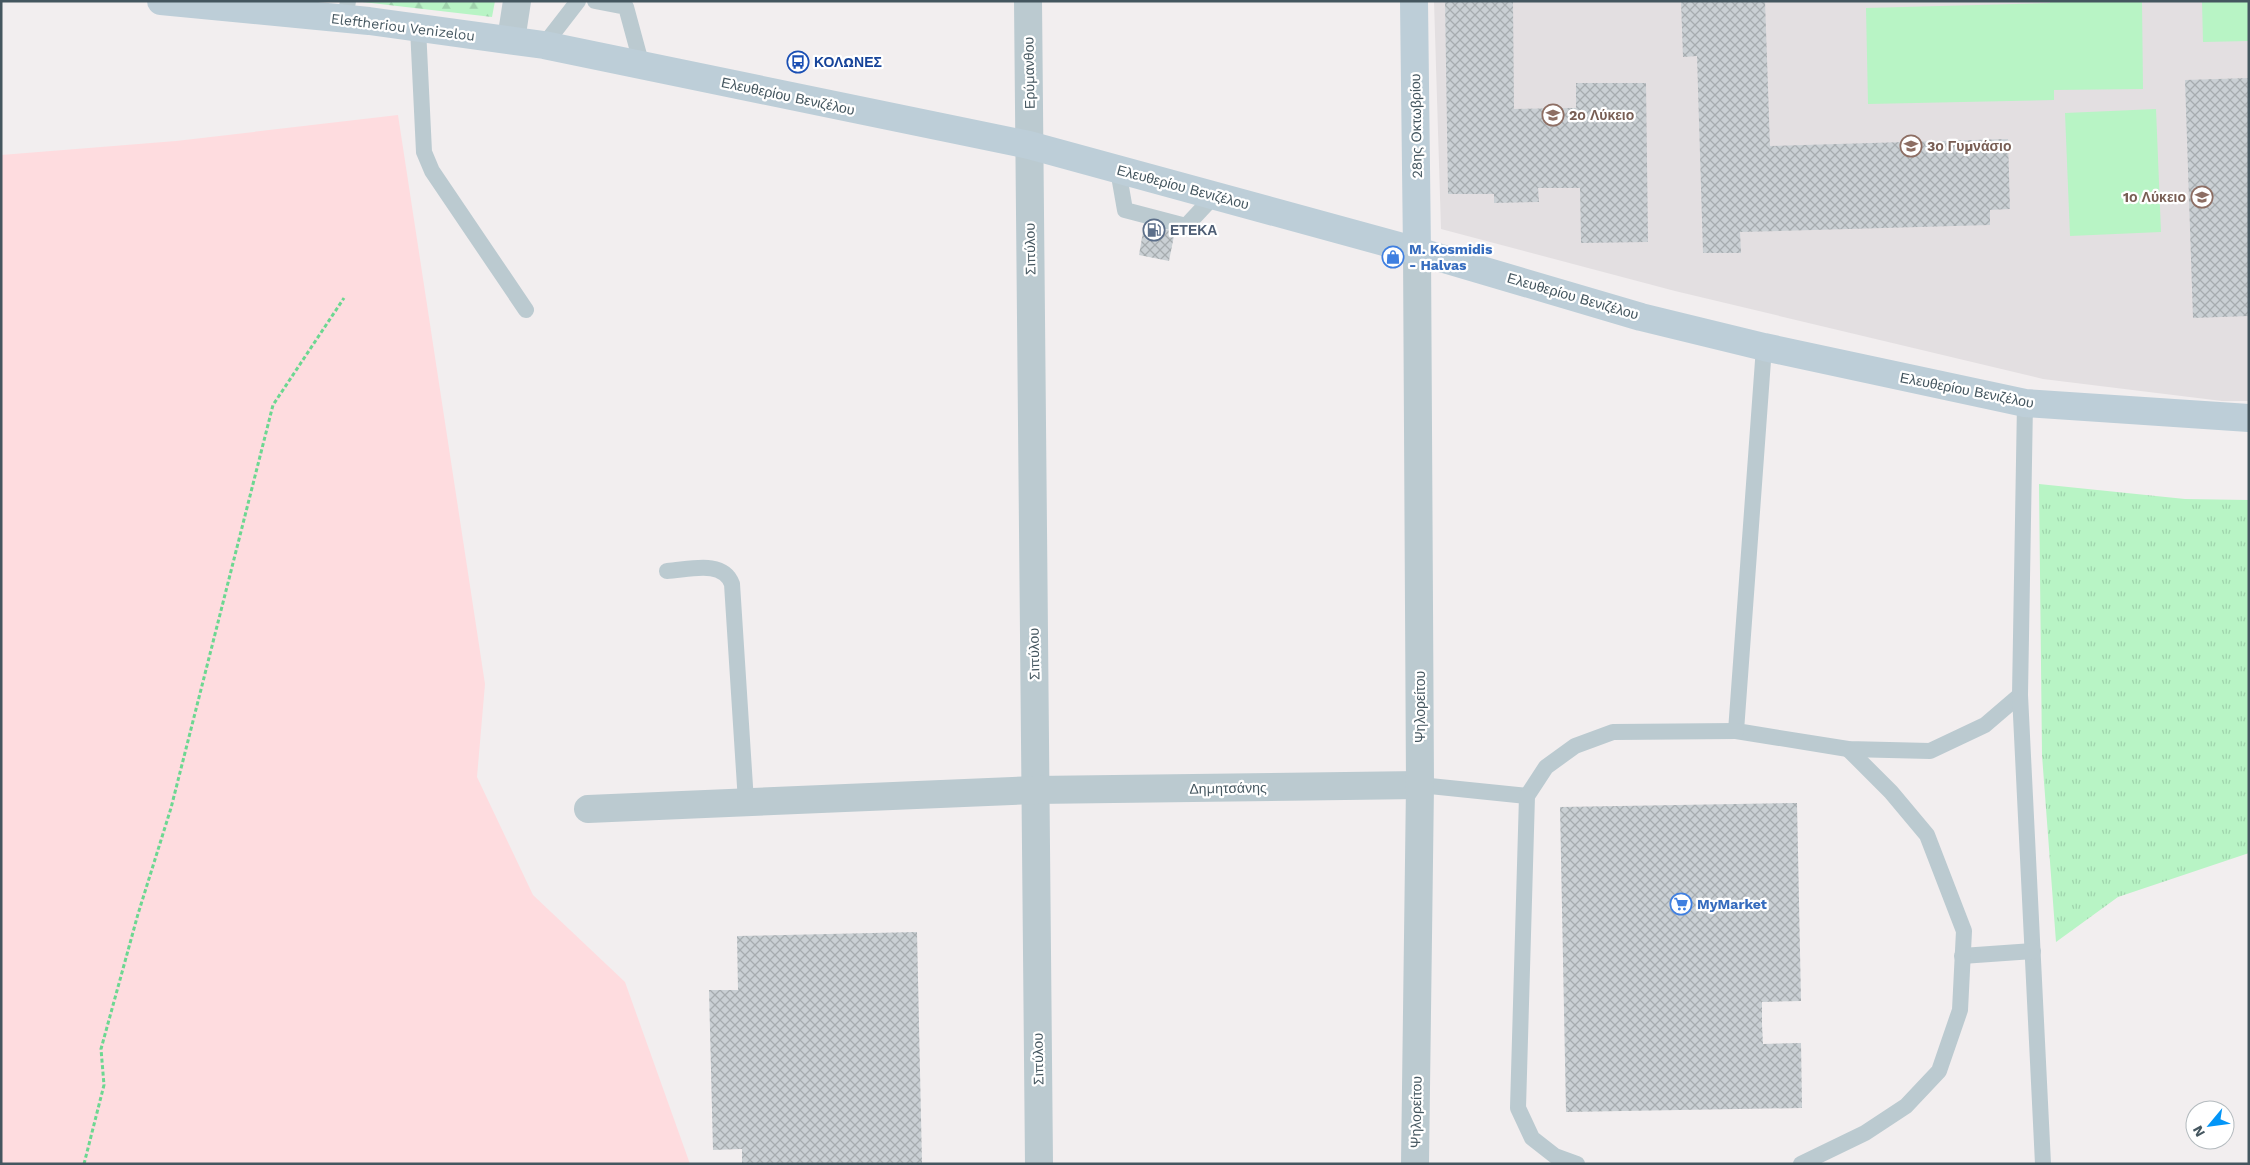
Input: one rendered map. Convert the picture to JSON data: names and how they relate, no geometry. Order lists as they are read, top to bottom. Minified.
{"streets":{"street":["Eleftheriou Venizelou","Ερύμανθου","Ελευθερίου Βενιζέλου","28ης Οκτωβρίου","Σιπύλου","Ψηλορείτου","Δημητσάνης"]},"crossings":[["Eleftheriou Venizelou","Ελευθερίου Βενιζέλου"],["Ερύμανθου","Ελευθερίου Βενιζέλου"],["Ερύμανθου","Σιπύλου"],["Ελευθερίου Βενιζέλου","28ης Οκτωβρίου"],["Ελευθερίου Βενιζέλου","Σιπύλου"],["Ελευθερίου Βενιζέλου","Ψηλορείτου"],["28ης Οκτωβρίου","Ψηλορείτου"],["Σιπύλου","Δημητσάνης"],["Ψηλορείτου","Δημητσάνης"]],"places":{"bus stop":["ΚΟΛΩΝΕΣ"],"school or university":["2ο Λύκειο","3ο Γυμνάσιο","1ο Λύκειο"],"fuel station":["ΕΤΕΚΑ"],"shop":["M. Kosmidis - Halvas"],"supermarket":["MyMarket"]},"north":"bottom left"}
